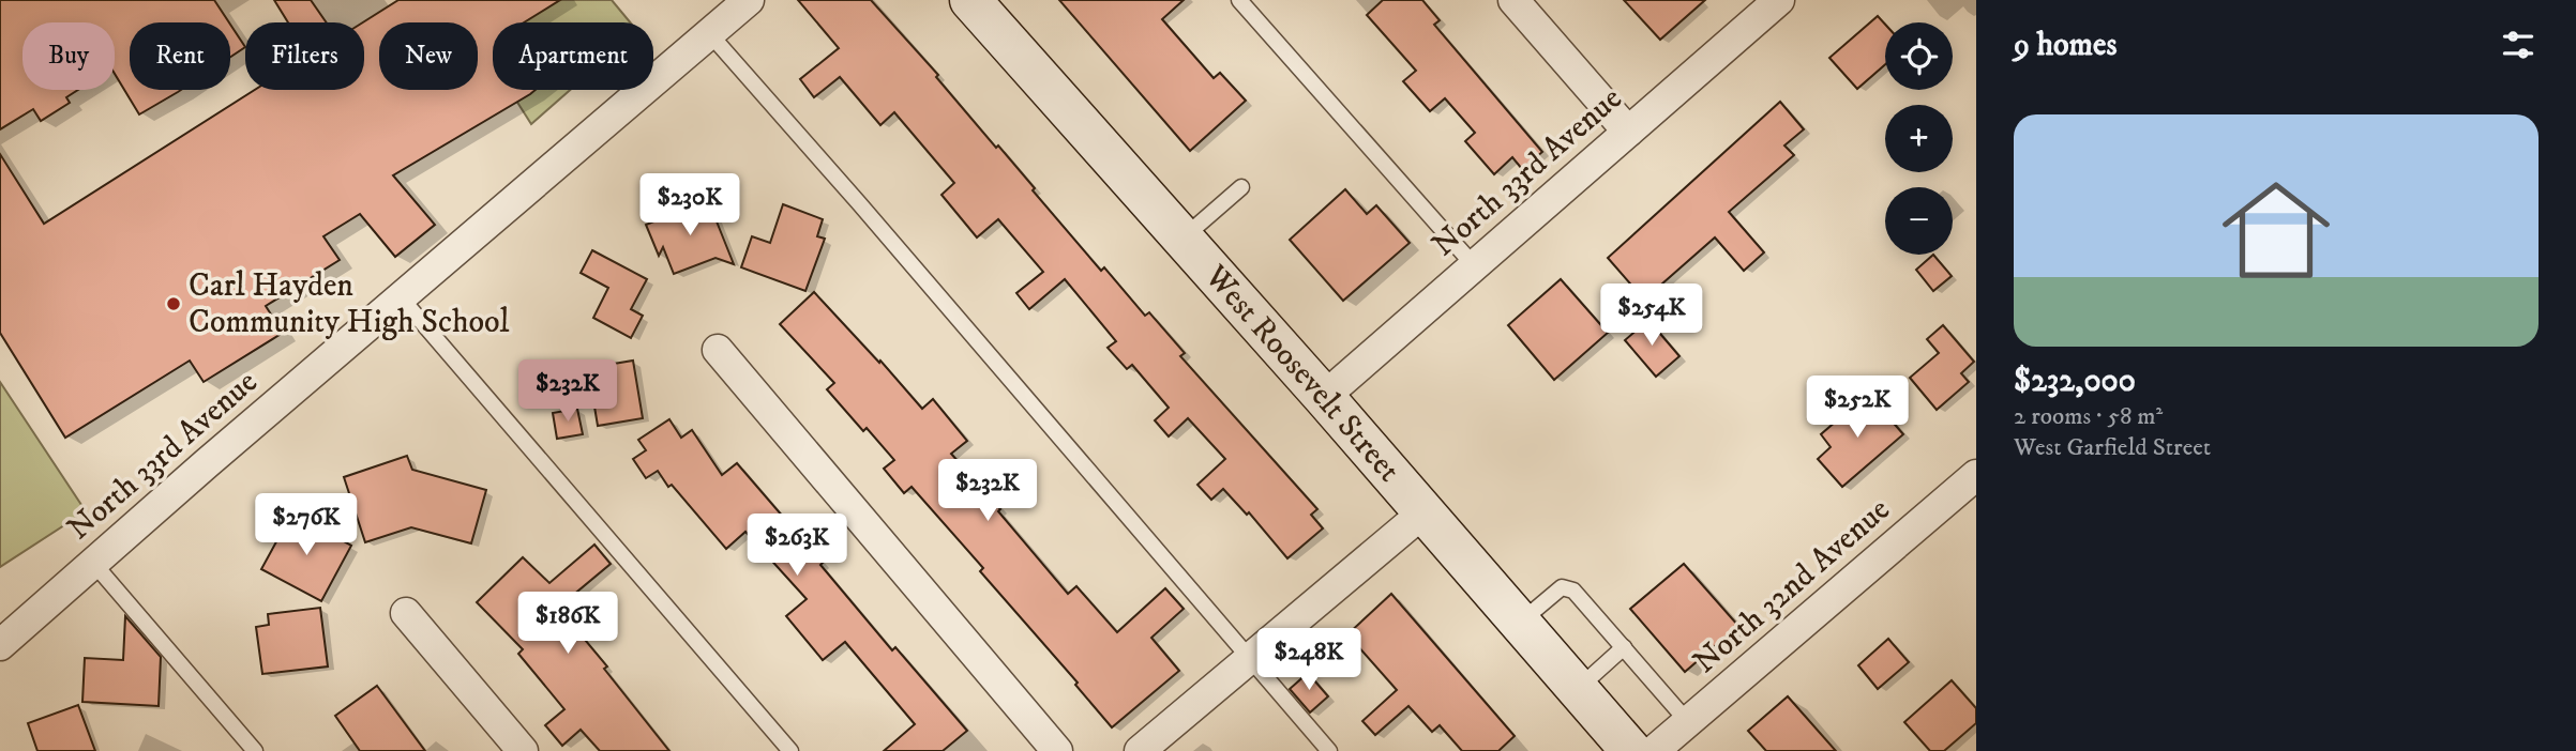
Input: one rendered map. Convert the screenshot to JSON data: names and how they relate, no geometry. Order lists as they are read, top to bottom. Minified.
{"streets":{"street":["North 33rd Avenue","West Roosevelt Street","North 32nd Avenue"]},"crossings":[["North 33rd Avenue","West Roosevelt Street"]],"places":["Carl Hayden Community High School"],"page":{"heading":"9 homes","map_buttons":["+","−"],"chip":["Buy","Rent","Filters","New","Apartment"],"list":[{"name":"$232,000","note":"2 rooms · 58 m² · West Garfield Street"}],"price":["$230K","$254K","$232K","$252K","$232K","$276K","$263K","$186K","$248K"]}}
